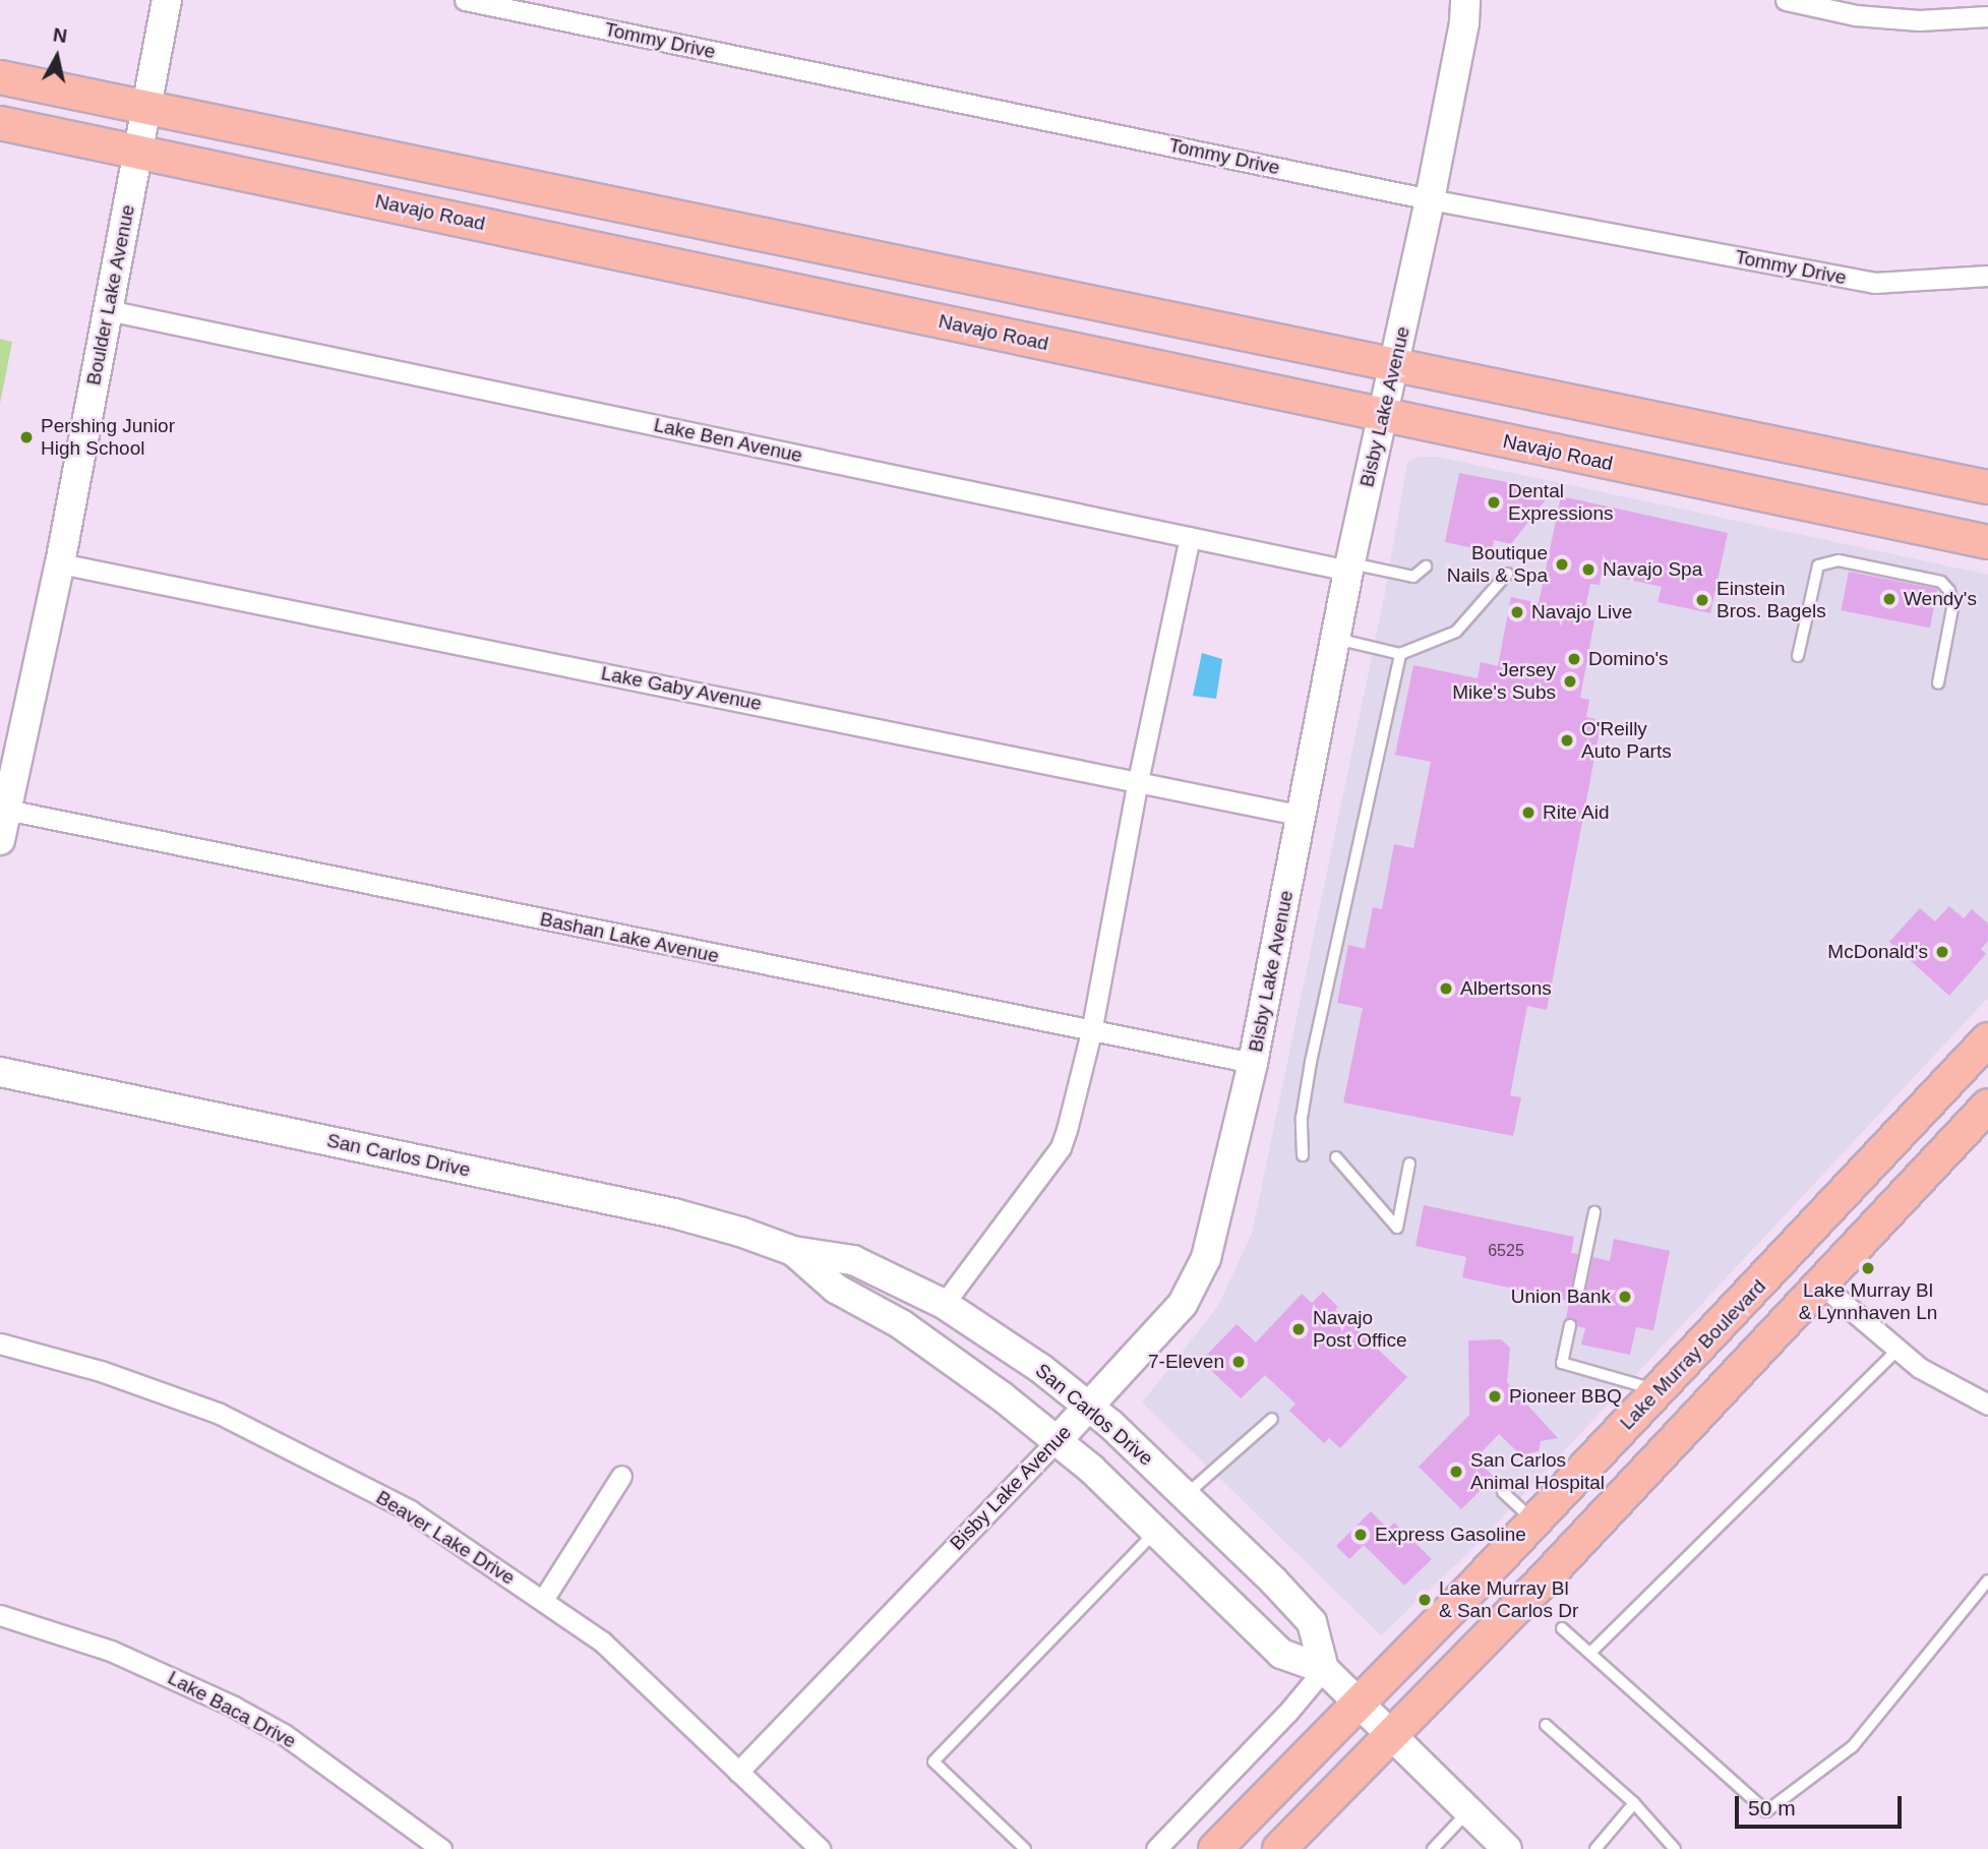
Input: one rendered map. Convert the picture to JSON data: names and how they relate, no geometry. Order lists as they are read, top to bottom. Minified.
{"streets":{"main road":["Navajo Road","Lake Murray Boulevard"],"street":["Tommy Drive","Boulder Lake Avenue","Bisby Lake Avenue","Lake Ben Avenue","Lake Gaby Avenue","Bashan Lake Avenue","San Carlos Drive","Beaver Lake Drive","Lake Baca Drive"]},"crossings":[["Tommy Drive","Bisby Lake Avenue"],["Navajo Road","Boulder Lake Avenue"],["Navajo Road","Bisby Lake Avenue"],["Boulder Lake Avenue","Lake Ben Avenue"],["Boulder Lake Avenue","Lake Gaby Avenue"],["Boulder Lake Avenue","Bashan Lake Avenue"],["Bisby Lake Avenue","Lake Ben Avenue"],["Bisby Lake Avenue","Lake Gaby Avenue"],["Bisby Lake Avenue","Bashan Lake Avenue"],["Bisby Lake Avenue","San Carlos Drive"],["Bisby Lake Avenue","Beaver Lake Drive"],["San Carlos Drive","Lake Murray Boulevard"]],"places":["Pershing Junior High School","Dental Expressions","Boutique Nails & Spa","Navajo Spa","Wendy's","Einstein Bros. Bagels","Navajo Live","Domino's","Jersey Mike's Subs","O'Reilly Auto Parts","Rite Aid","McDonald's","Albertsons","Lake Murray Bl & Lynnhaven Ln","Union Bank","Navajo Post Office","7-Eleven","Pioneer BBQ","San Carlos Animal Hospital","Express Gasoline","Lake Murray Bl & San Carlos Dr"],"house_numbers":["6525"],"scale_bar":"50 m","north":"top"}
